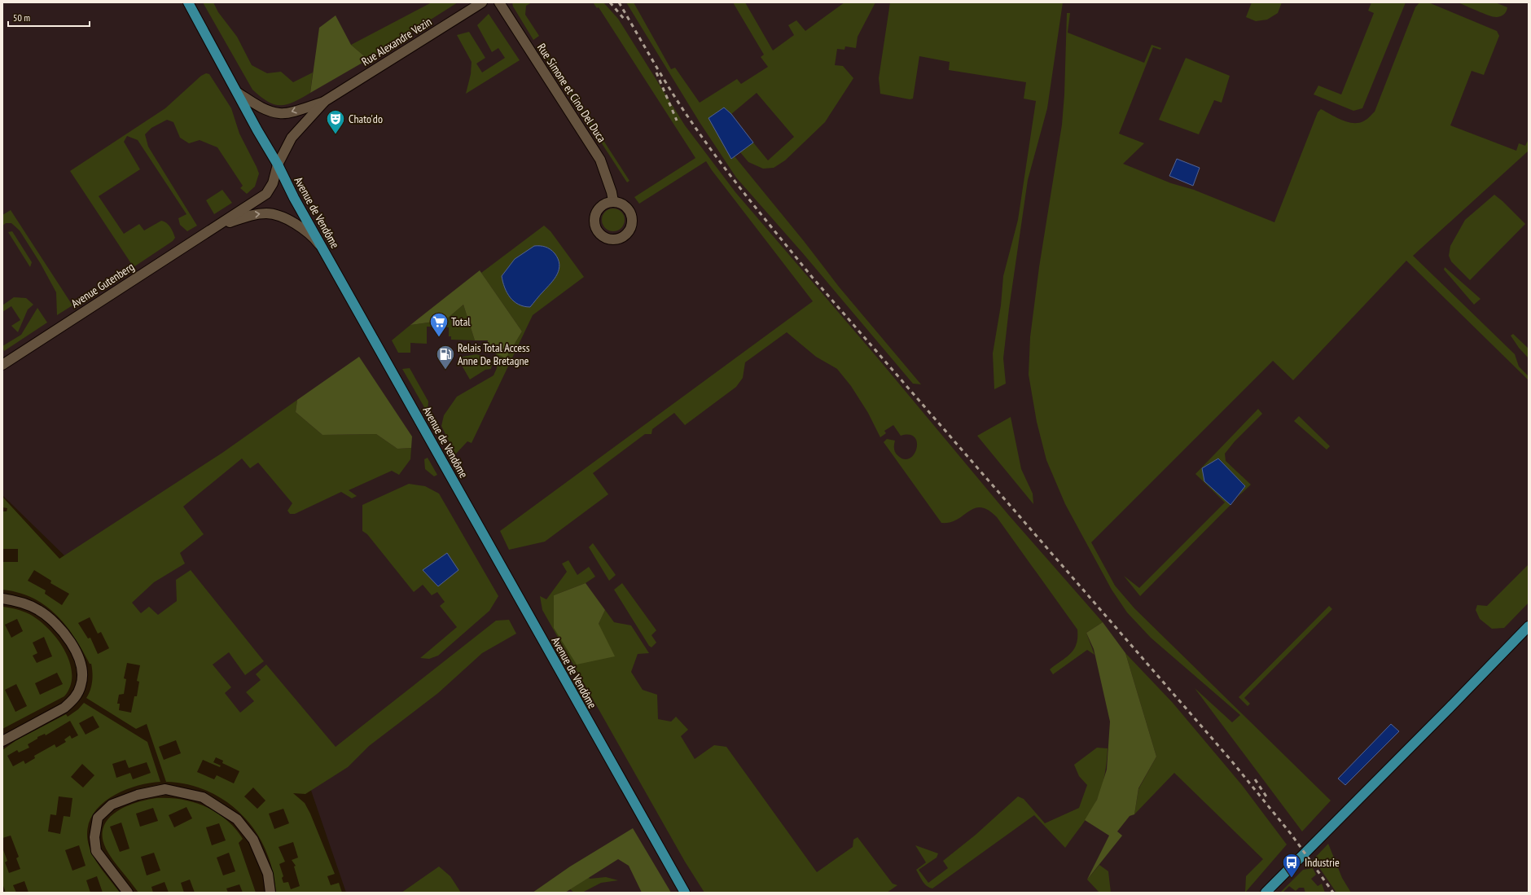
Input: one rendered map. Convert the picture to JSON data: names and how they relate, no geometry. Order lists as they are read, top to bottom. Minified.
{"streets":{"main road":["Avenue de Vendôme"],"street":["Rue Alexandre Vezin","Rue Simone et Cino Del Duca","Avenue Gutenberg"]},"crossings":[["Rue Alexandre Vezin","Avenue de Vendôme"],["Rue Alexandre Vezin","Avenue Gutenberg"],["Avenue de Vendôme","Avenue Gutenberg"]],"places":{"theatre":["Chato'do"],"supermarket":["Total"],"fuel station":["Relais Total Access Anne De Bretagne"],"bus stop":["Industrie"]},"scale_bar":"50 m"}
